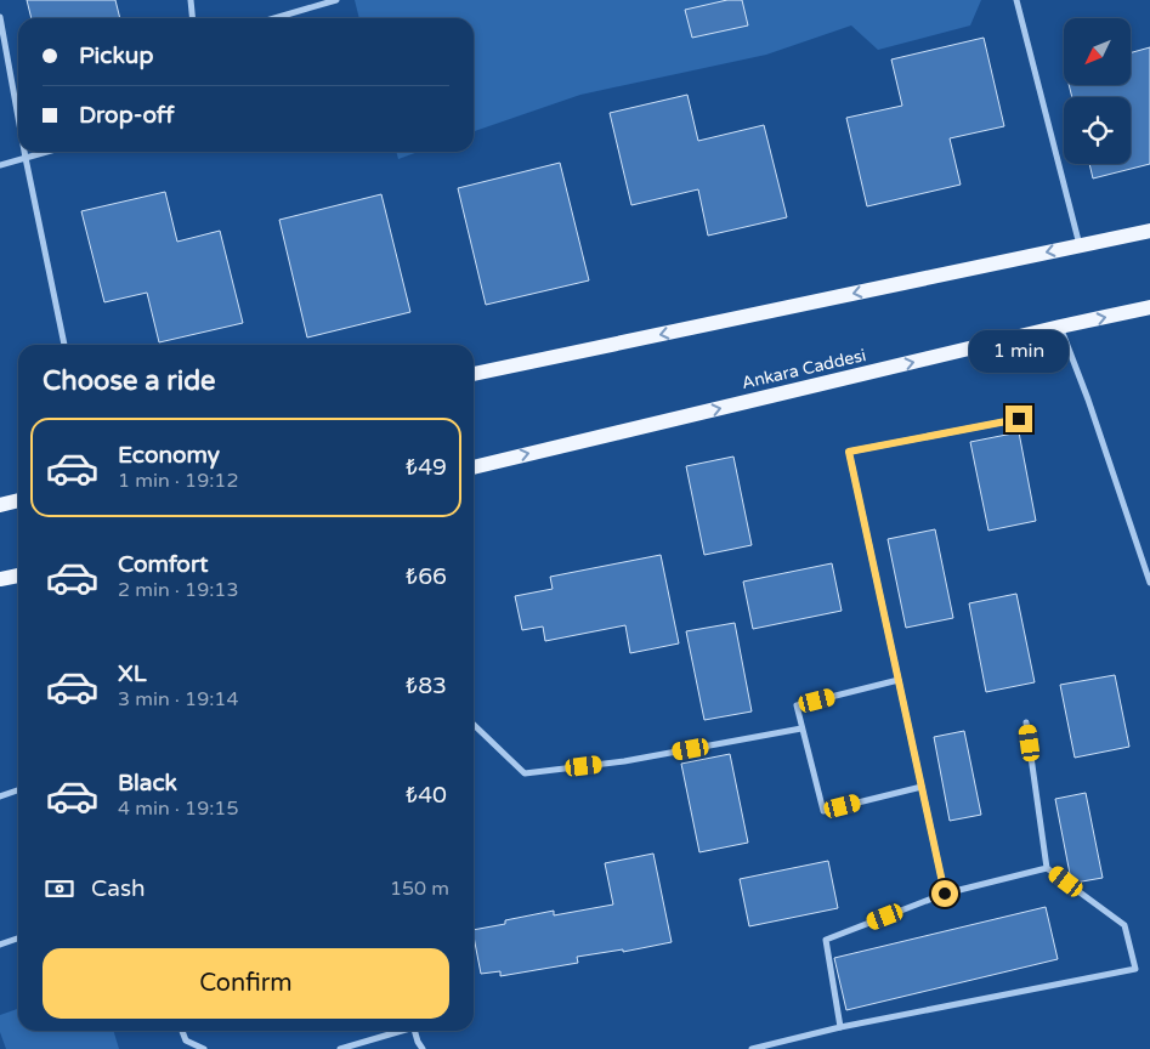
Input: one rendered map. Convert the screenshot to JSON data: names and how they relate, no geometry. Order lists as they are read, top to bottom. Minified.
{"streets":{"main road":["Ankara Caddesi"]},"north":"bottom left","page":{"banner":["Pickup","Drop-off"],"bubble":"1 min","heading":"Choose a ride","list":[{"name":"Economy","note":"1 min · 19:12","value":"₺49"},{"name":"Comfort","note":"2 min · 19:13","value":"₺66"},{"name":"XL","note":"3 min · 19:14","value":"₺83"},{"name":"Black","note":"4 min · 19:15","value":"₺40"}],"pay":["Cash","150 m"],"buttons":"Confirm"}}
